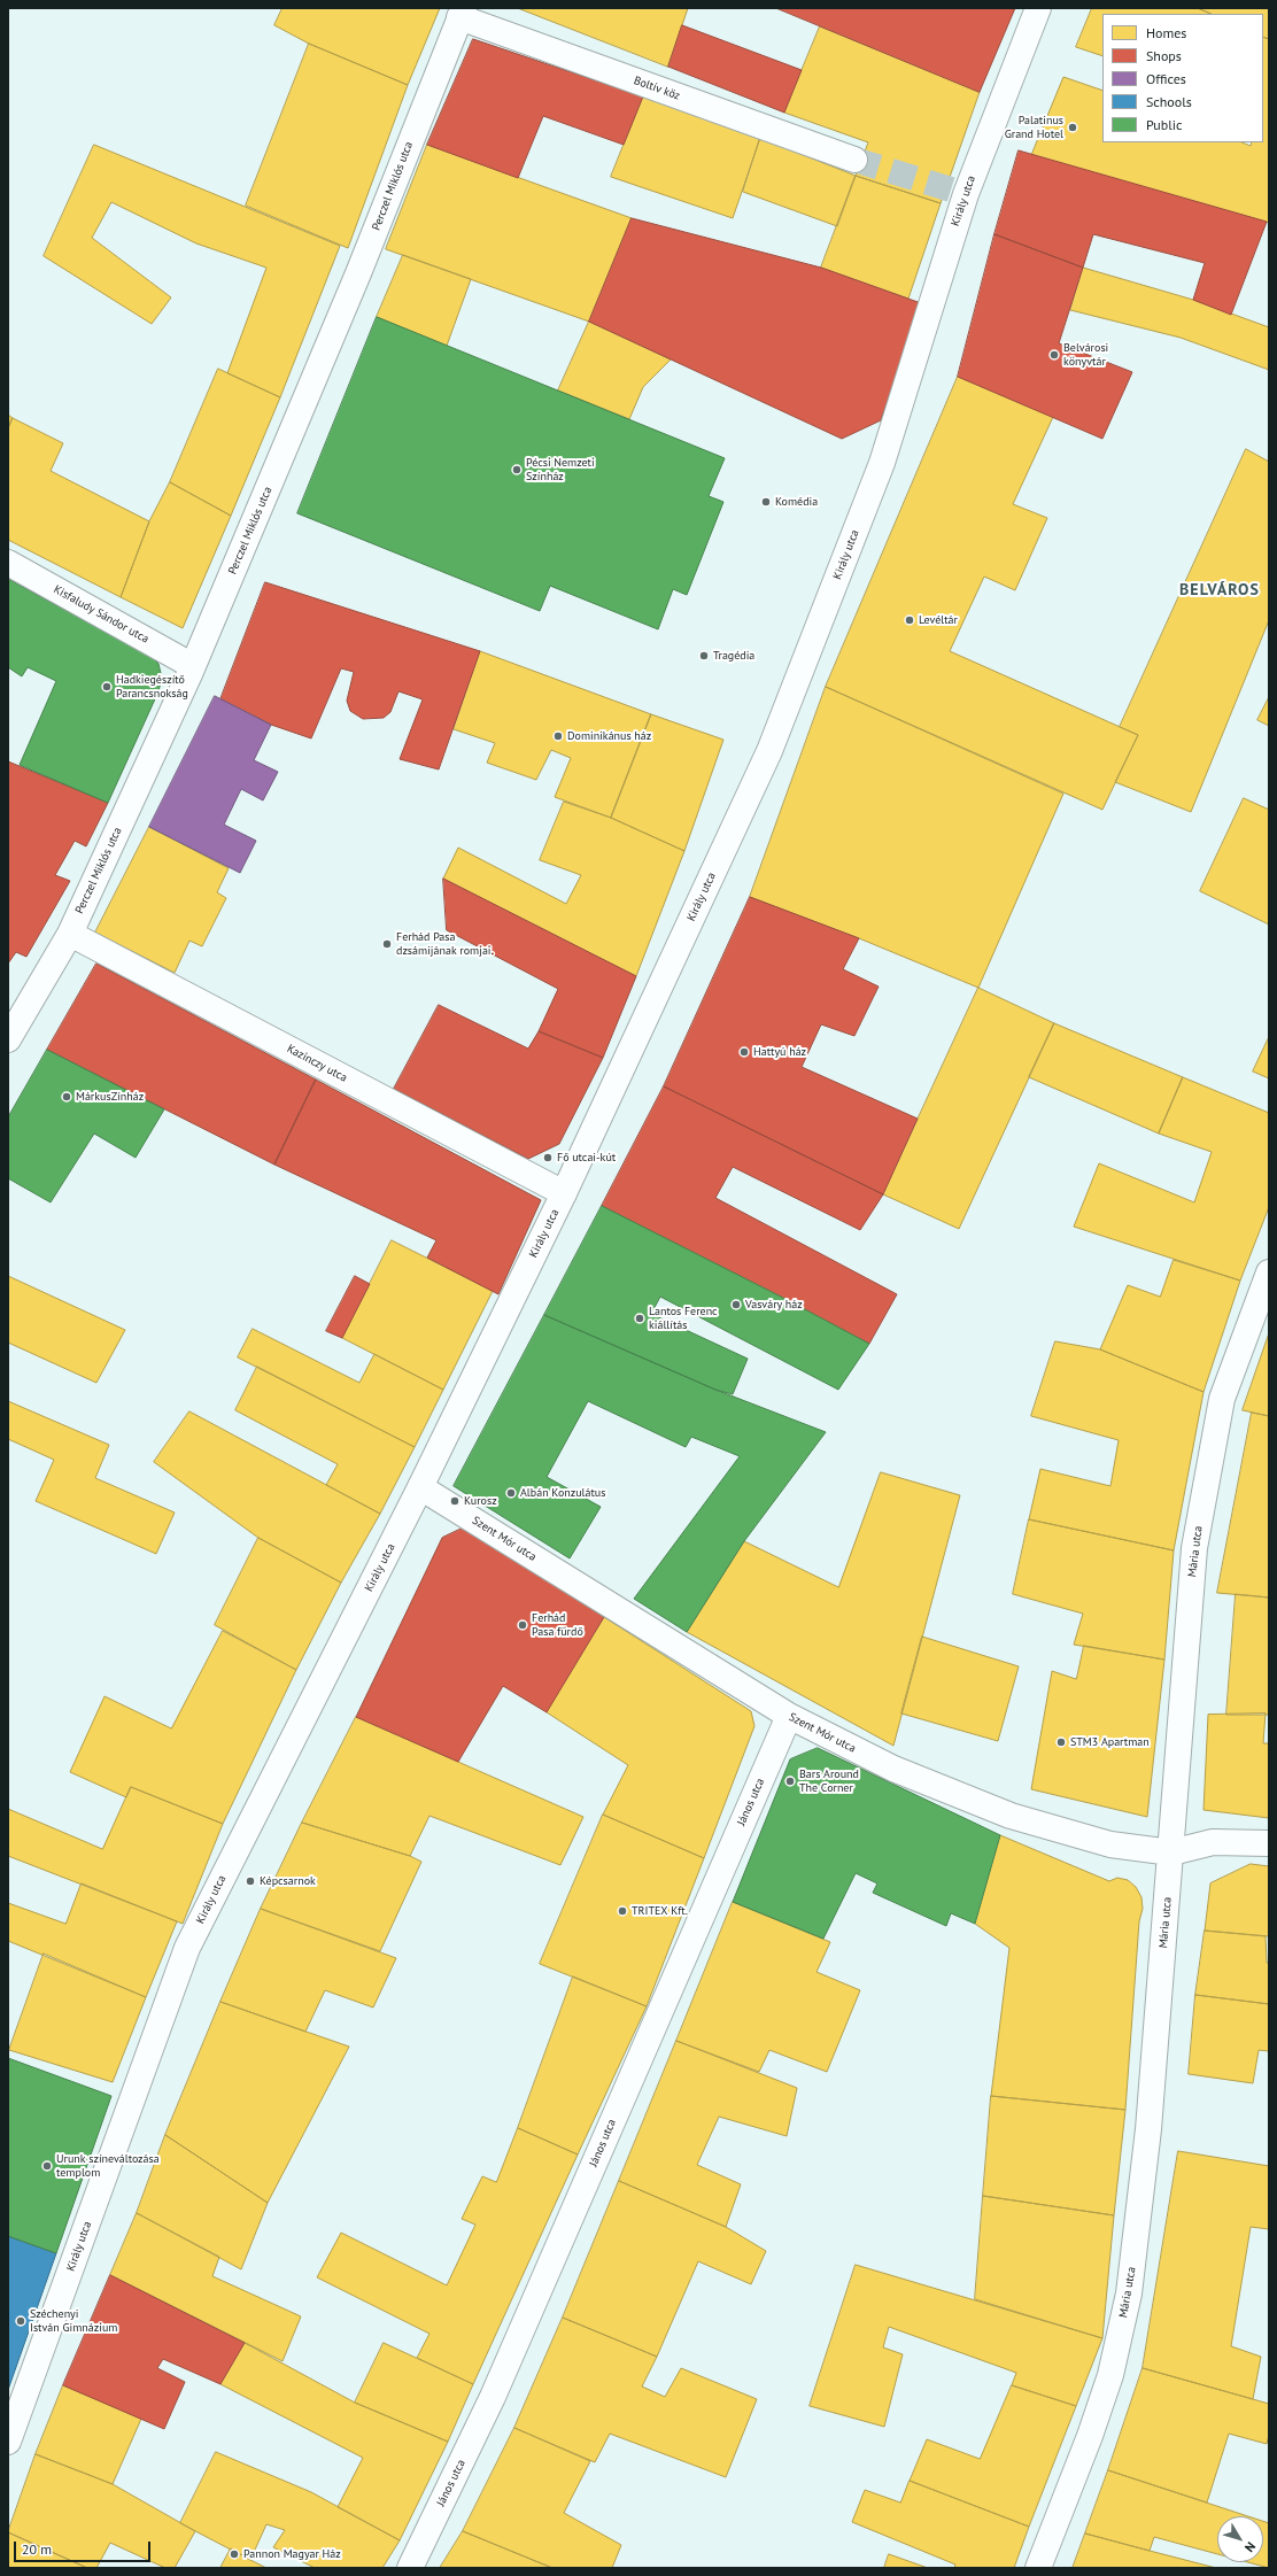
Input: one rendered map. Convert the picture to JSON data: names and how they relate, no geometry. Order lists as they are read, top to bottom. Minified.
{"streets":{"street":["Boltív köz","Perczel Miklós utca","Király utca","Kisfaludy Sándor utca","Kazinczy utca","Szent Mór utca","Mária utca","János utca"]},"crossings":[["Boltív köz","Perczel Miklós utca"],["Perczel Miklós utca","Kisfaludy Sándor utca"],["Perczel Miklós utca","Kazinczy utca"],["Király utca","Kazinczy utca"],["Király utca","Szent Mór utca"],["Szent Mór utca","Mária utca"],["Szent Mór utca","János utca"]],"districts":["BELVÁROS"],"places":["Palatinus Grand Hotel","Belvárosi könyvtár","Pécsi Nemzeti Színház","Komédia","Levéltár","Tragédia","Hadkiegészítő Parancsnokság","Dominikánus ház","Ferhád Pasa dzsámijának romjai.","Hattyú ház","MárkusZínház","Fő utcai-kút","Vasváry ház","Lantos Ferenc kiállítás","Albán Konzulátus","Kurosz","Ferhád Pasa fürdő","STM3 Apartman","Bars Around The Corner","Képcsarnok","TRITEX Kft.","Urunk színeváltozása templom","Széchenyi István Gimnázium","Pannon Magyar Ház"],"legend":["Homes","Shops","Offices","Schools","Public"],"scale_bar":"20 m","north":"bottom right"}
